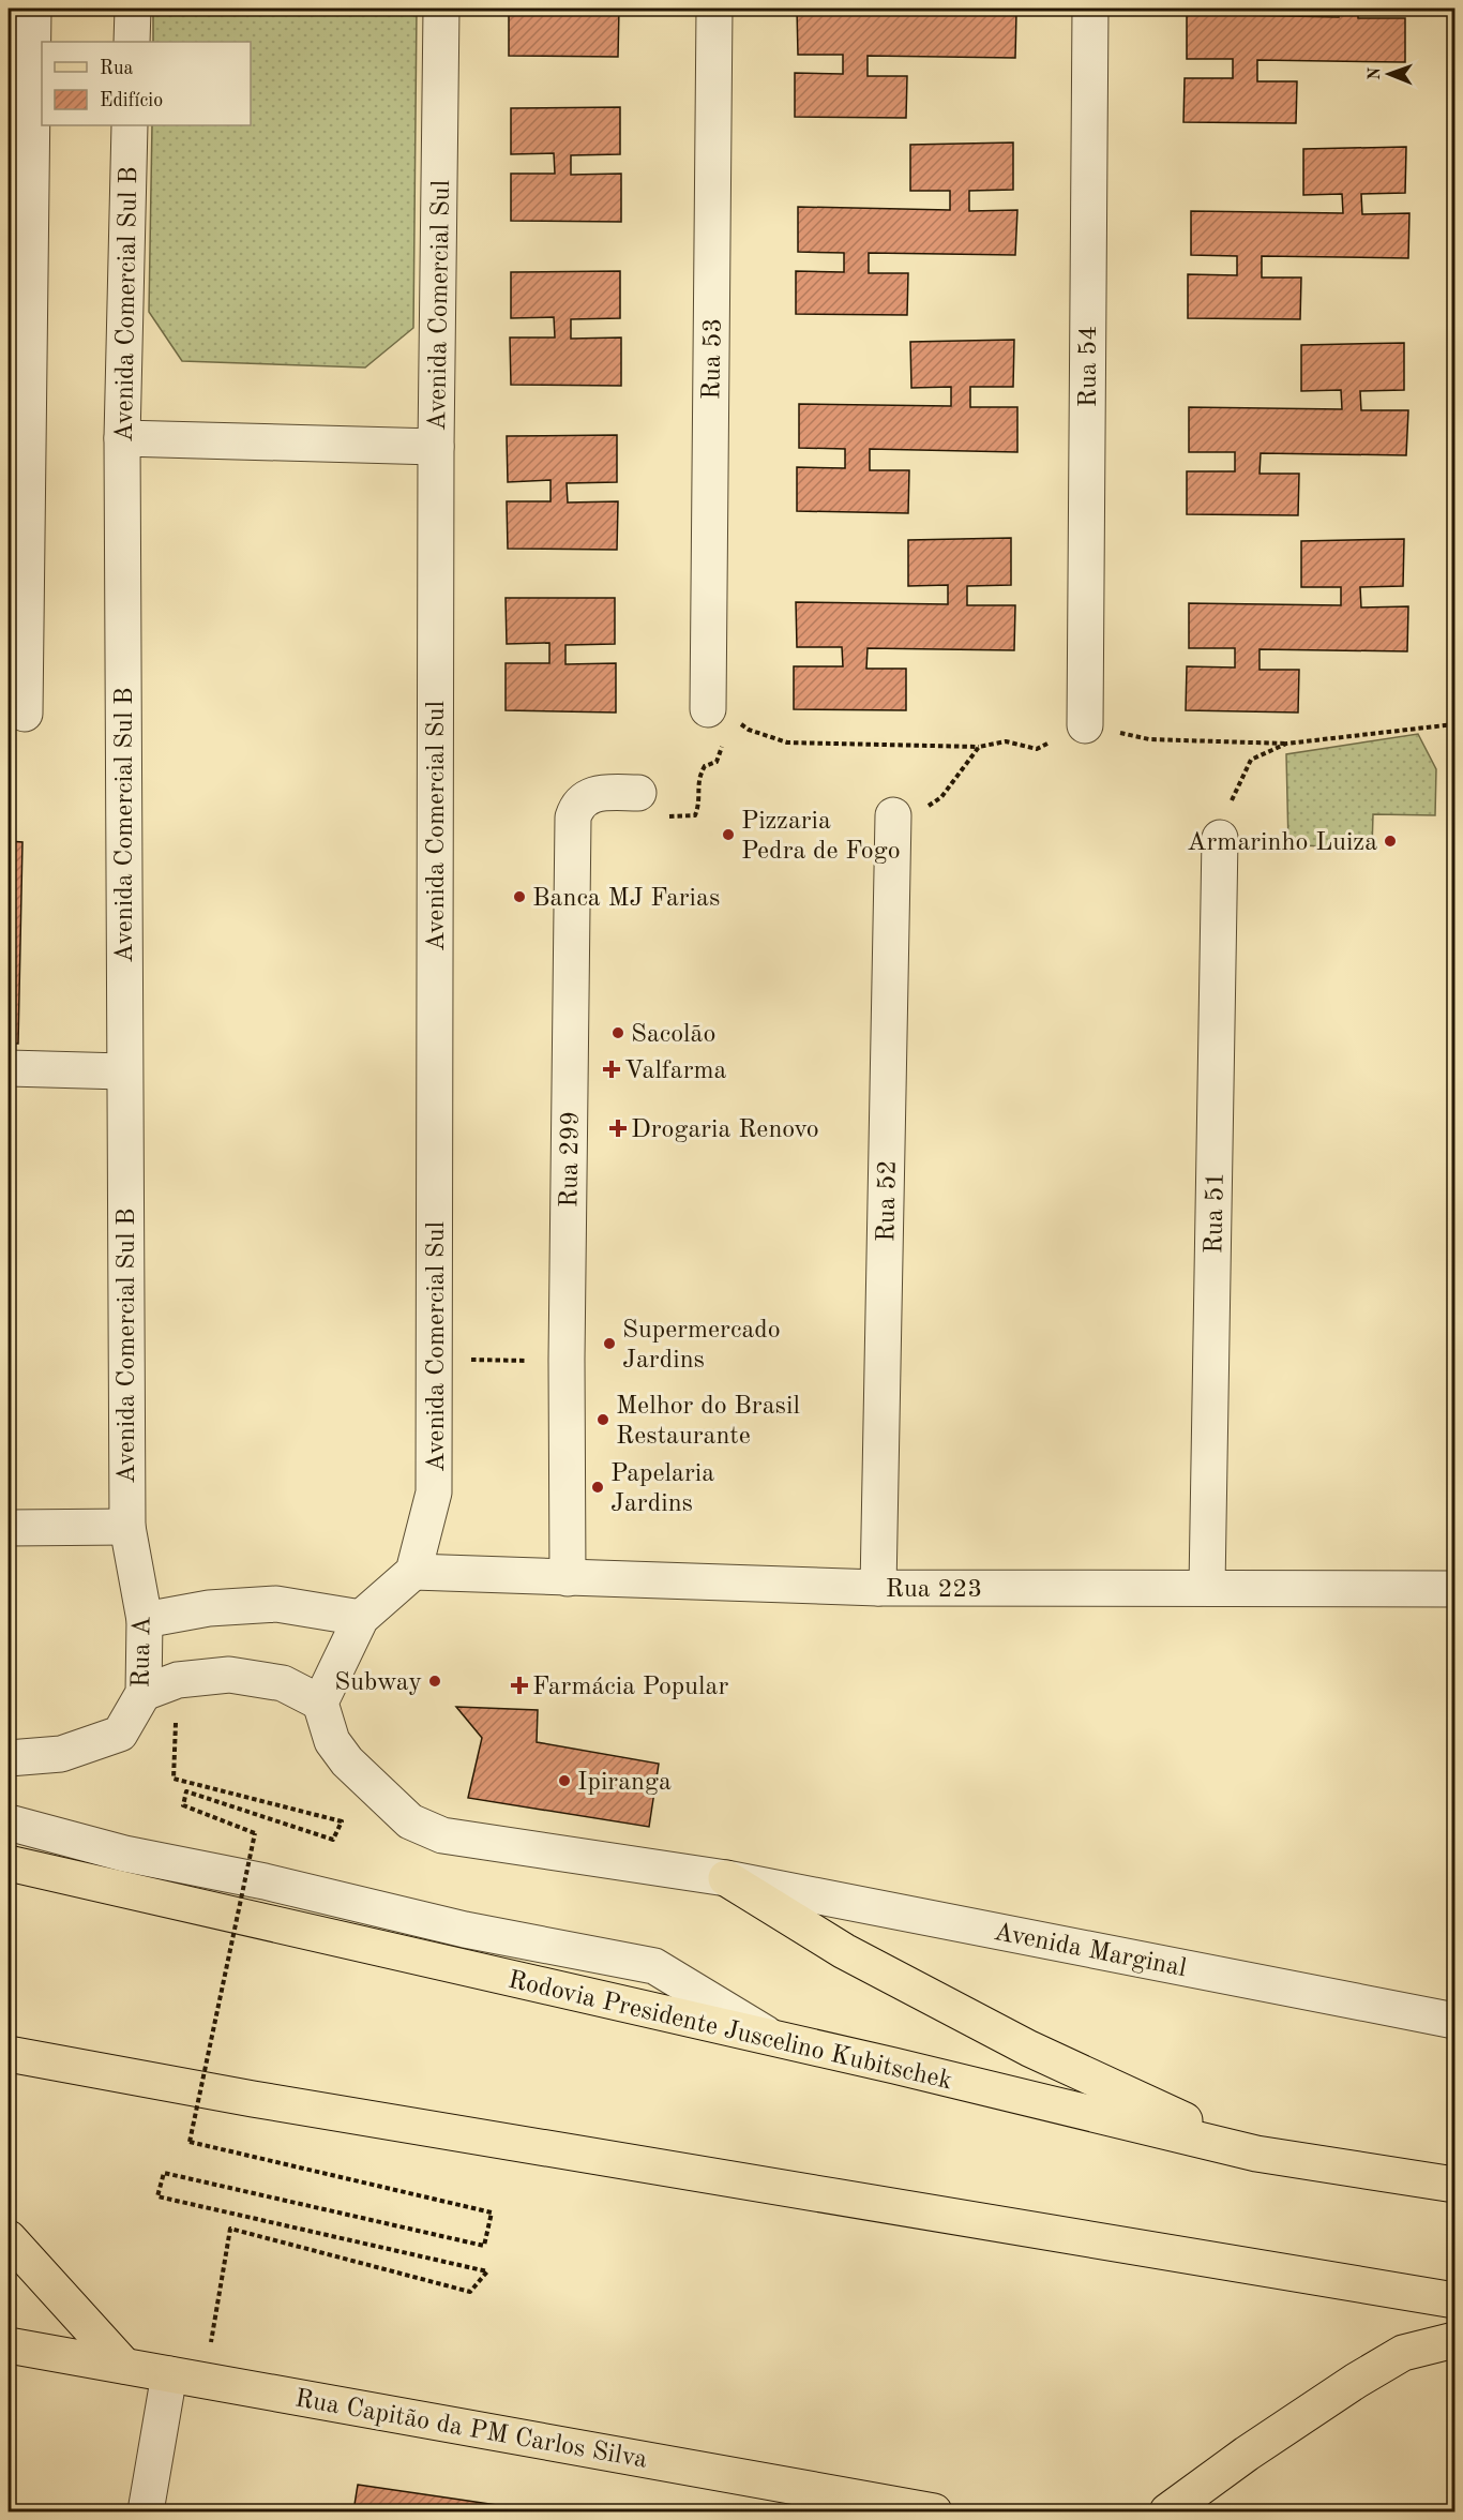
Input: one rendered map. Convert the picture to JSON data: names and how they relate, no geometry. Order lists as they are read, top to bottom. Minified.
{"streets":{"main road":["Rodovia Presidente Juscelino Kubitschek","Rua Capitão da PM Carlos Silva"],"street":["Avenida Comercial Sul B","Avenida Comercial Sul","Rua 53","Rua 54","Rua 299","Rua 52","Rua 51","Rua 223","Rua A","Avenida Marginal"]},"crossings":[["Avenida Comercial Sul B","Rua A"],["Avenida Comercial Sul","Rua 223"],["Rua 299","Rua 223"],["Rua 52","Rua 223"],["Rua 51","Rua 223"]],"places":{"other":["Pizzaria Pedra de Fogo","Armarinho Luiza","Banca MJ Farias","Sacolão","Supermercado Jardins","Melhor do Brasil Restaurante","Papelaria Jardins","Subway","Ipiranga"],"health":["Valfarma","Drogaria Renovo","Farmácia Popular"]},"legend":["Rua","Edifício"],"north":"left"}
